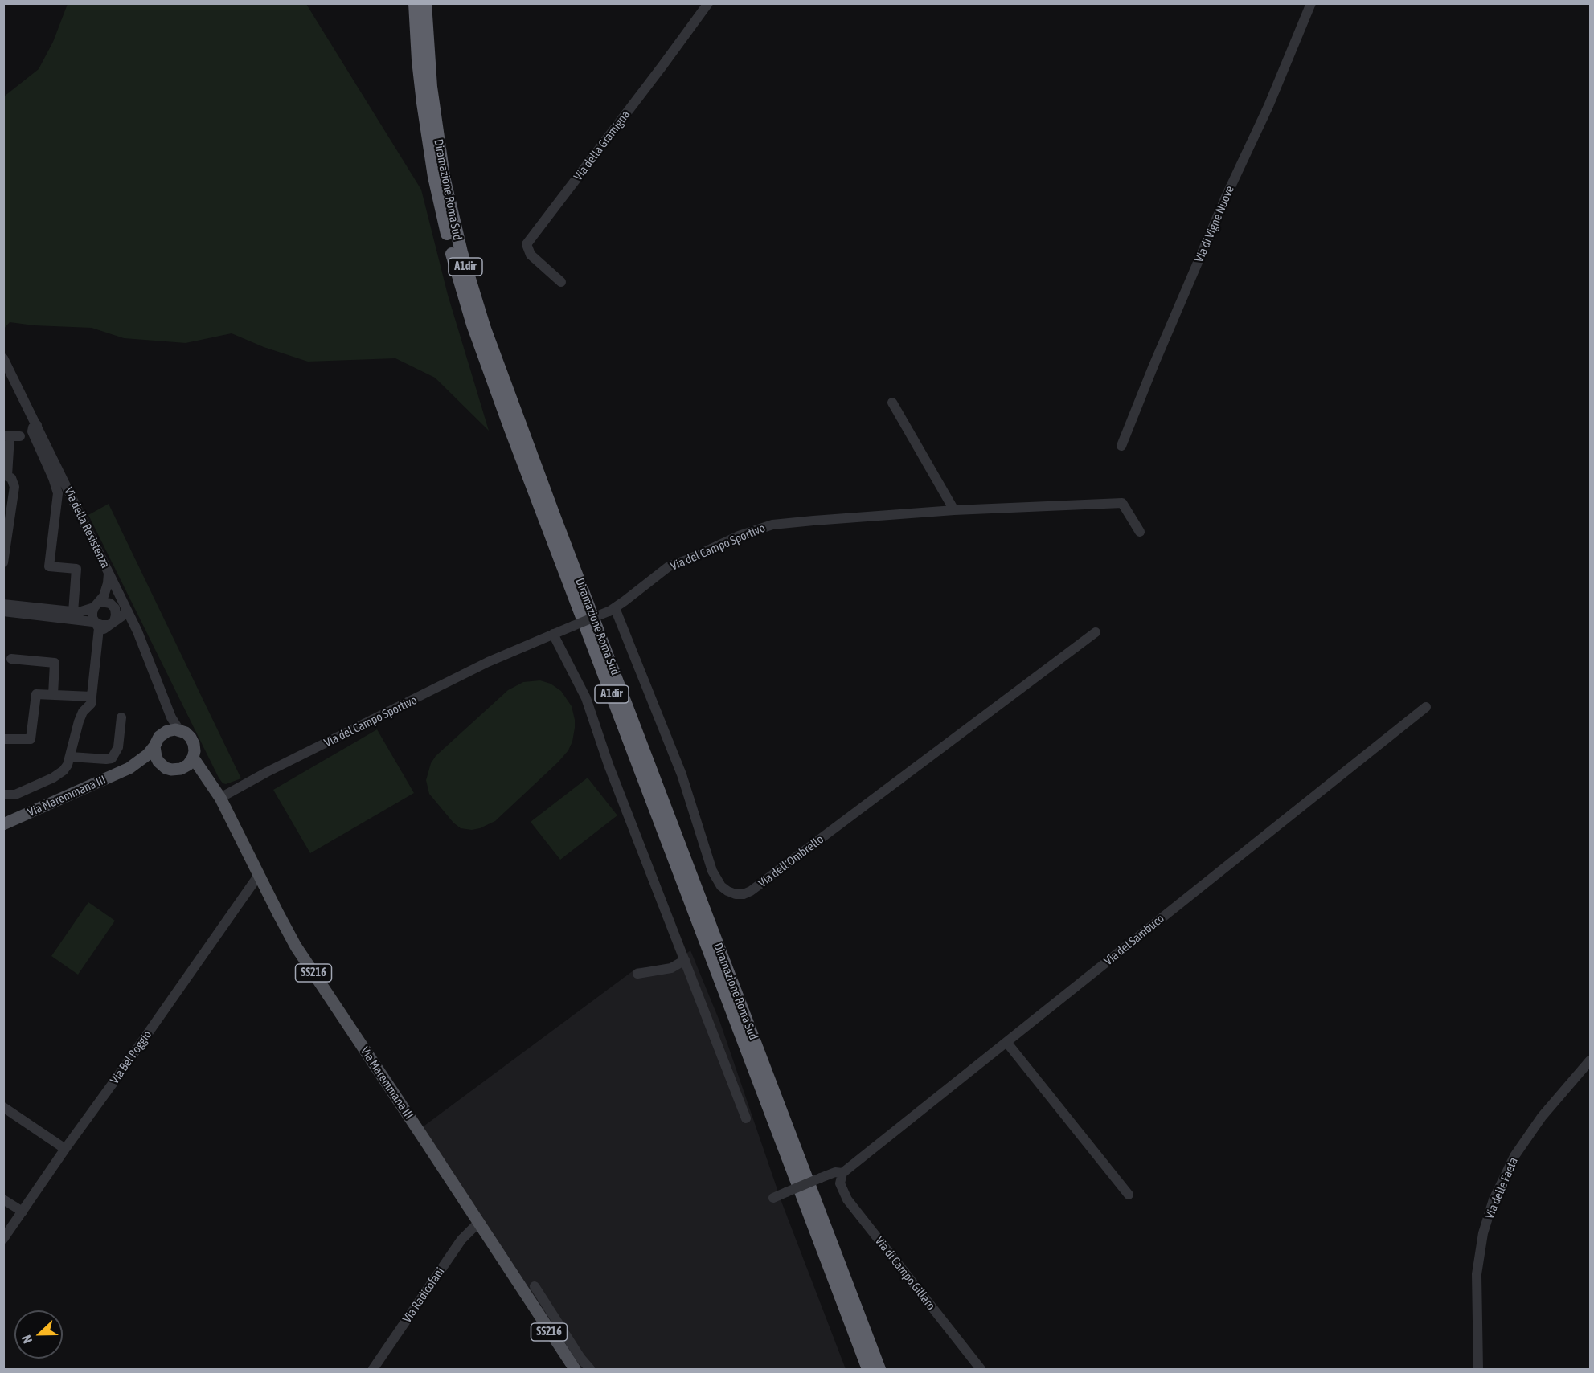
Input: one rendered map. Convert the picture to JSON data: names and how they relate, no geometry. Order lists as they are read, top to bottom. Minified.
{"streets":{"highway":["Diramazione Roma Sud","A1dir"],"main road":["Via Maremmana III","SS216"],"street":["Via della Gramigna","Via di Vigne Nuove","Via della Resistenza","Via del Campo Sportivo","Via dell'Ombrello","Via del Sambuco","Via Bel Poggio","Via delle Faeta","Via di Campo Gillaro","Via Radicofani"]},"crossings":[["Via della Resistenza","Via Maremmana III"],["Via del Campo Sportivo","Via Maremmana III"],["Via del Campo Sportivo","Via dell'Ombrello"],["Via Maremmana III","Via Bel Poggio"],["Via Maremmana III","Via Radicofani"],["Via del Sambuco","Via di Campo Gillaro"]],"north":"left"}
